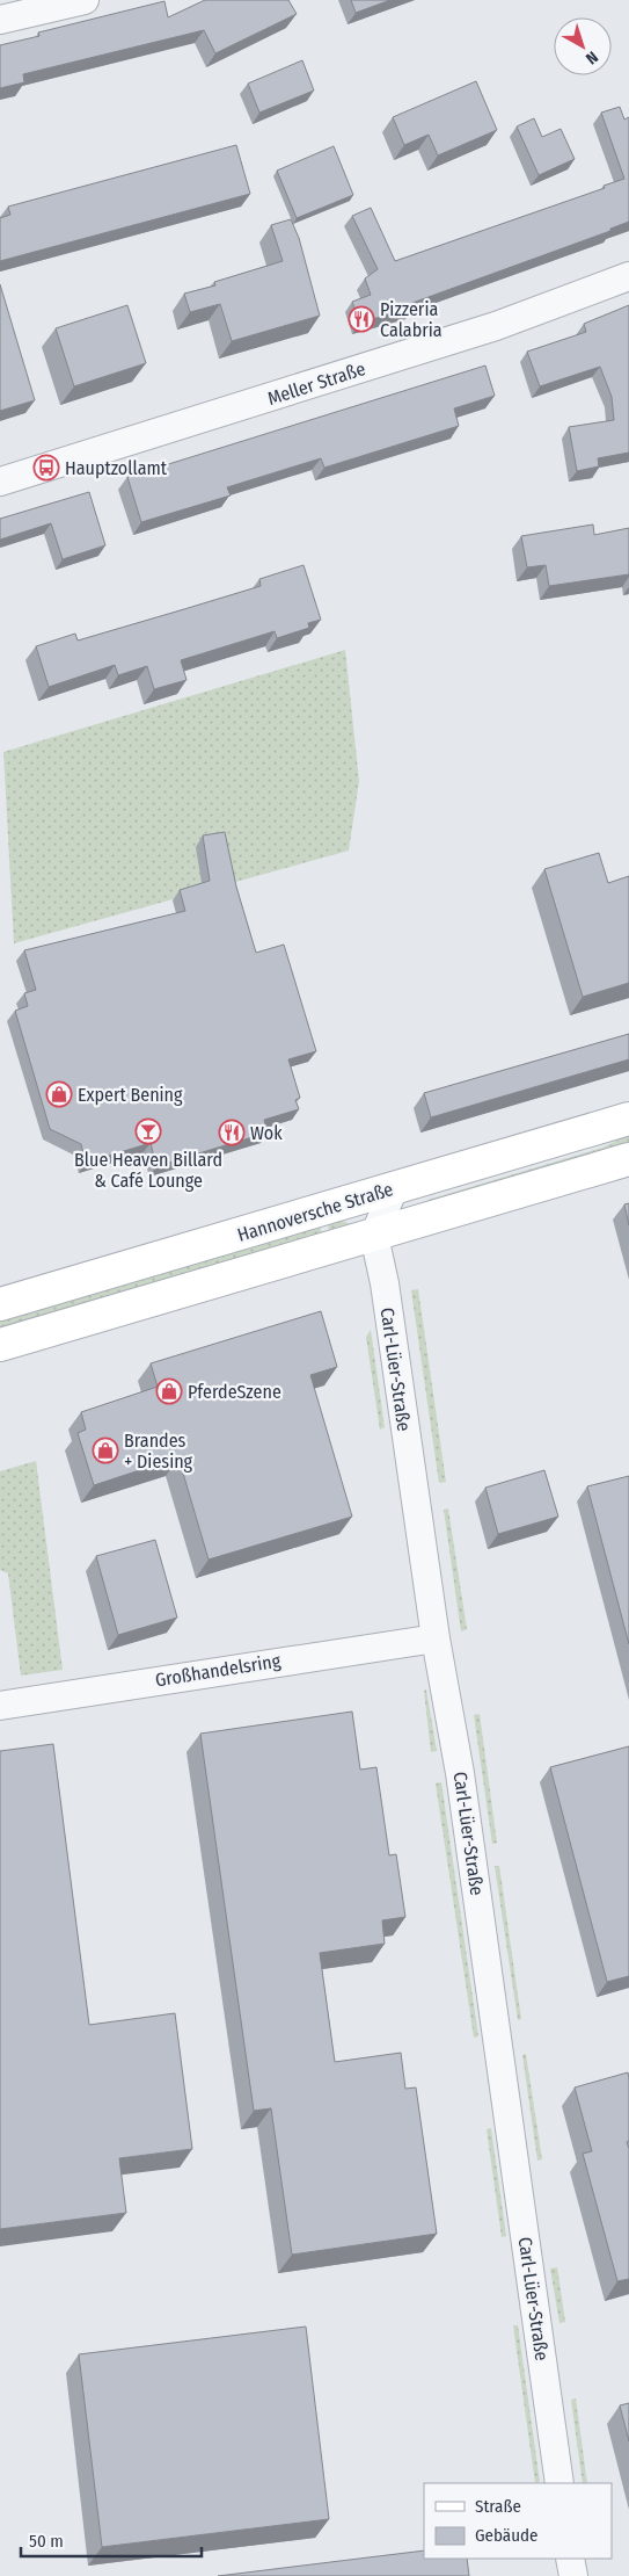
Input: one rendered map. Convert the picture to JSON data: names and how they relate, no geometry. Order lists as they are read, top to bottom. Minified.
{"streets":{"main road":["Hannoversche Straße"],"street":["Meller Straße","Carl-Lüer-Straße","Großhandelsring"]},"crossings":[["Hannoversche Straße","Carl-Lüer-Straße"],["Carl-Lüer-Straße","Großhandelsring"]],"places":{"restaurant":["Pizzeria Calabria","Wok"],"bus stop":["Hauptzollamt"],"shop":["Expert Bening","PferdeSzene","Brandes + Diesing"],"bar":["Blue Heaven Billard & Café Lounge"]},"legend":["Straße","Gebäude"],"scale_bar":"50 m","north":"bottom right"}
